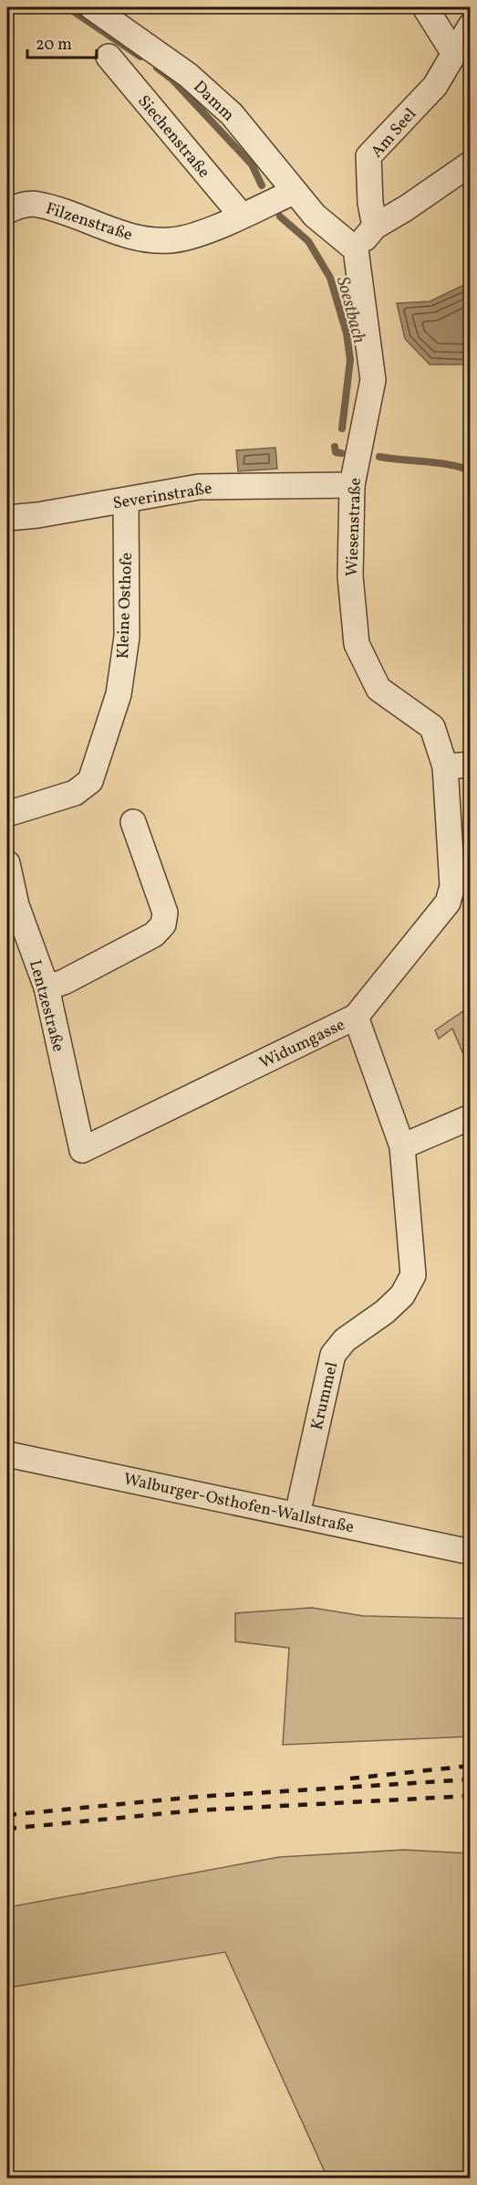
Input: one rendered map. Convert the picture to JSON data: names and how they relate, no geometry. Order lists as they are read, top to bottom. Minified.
{"streets":{"street":["Damm","Am Seel","Siechenstraße","Filzenstraße","Severinstraße","Wiesenstraße","Kleine Osthofe","Lentzestraße","Widumgasse","Krummel","Walburger-Osthofen-Wallstraße"]},"crossings":[["Damm","Filzenstraße"],["Siechenstraße","Filzenstraße"],["Severinstraße","Wiesenstraße"],["Severinstraße","Kleine Osthofe"],["Wiesenstraße","Widumgasse"],["Lentzestraße","Widumgasse"],["Widumgasse","Krummel"],["Krummel","Walburger-Osthofen-Wallstraße"]],"water":["Soestbach"],"scale_bar":"20 m"}
